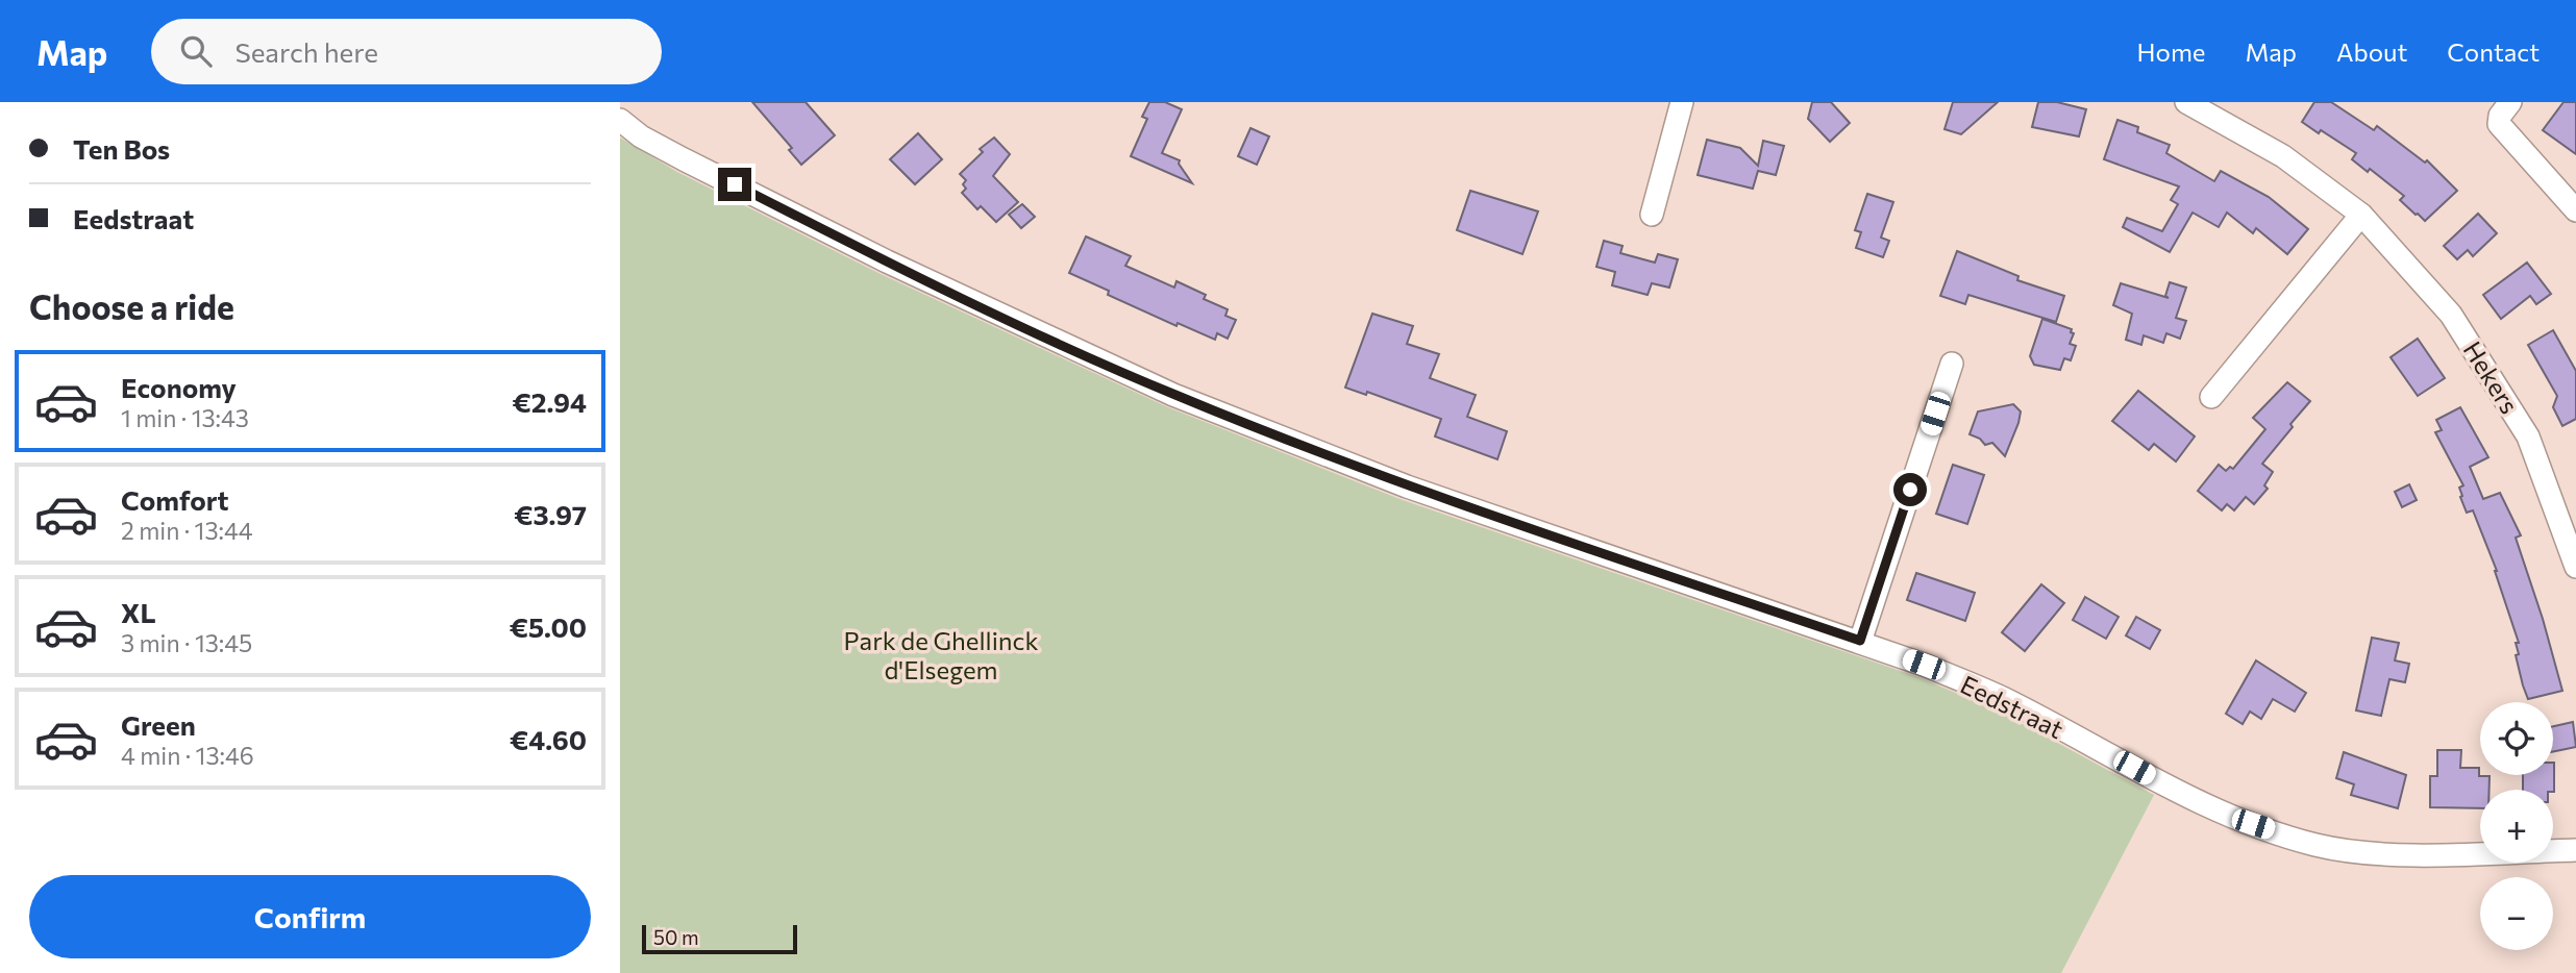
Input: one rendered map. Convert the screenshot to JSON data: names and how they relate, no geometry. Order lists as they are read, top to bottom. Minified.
{"streets":{"street":["Hekers","Eedstraat"]},"parks":["Park de Ghellinck d'Elsegem"],"scale_bar":"50 m","page":{"header":"Map","search":"Search here","nav":["Home","Map","About","Contact"],"banner":["Ten Bos","Eedstraat"],"heading":"Choose a ride","list":[{"name":"Economy","note":"1 min · 13:43","value":"€2.94"},{"name":"Comfort","note":"2 min · 13:44","value":"€3.97"},{"name":"XL","note":"3 min · 13:45","value":"€5.00"},{"name":"Green","note":"4 min · 13:46","value":"€4.60"}],"map_buttons":["+","−"],"buttons":"Confirm","scale":"50 m"}}
